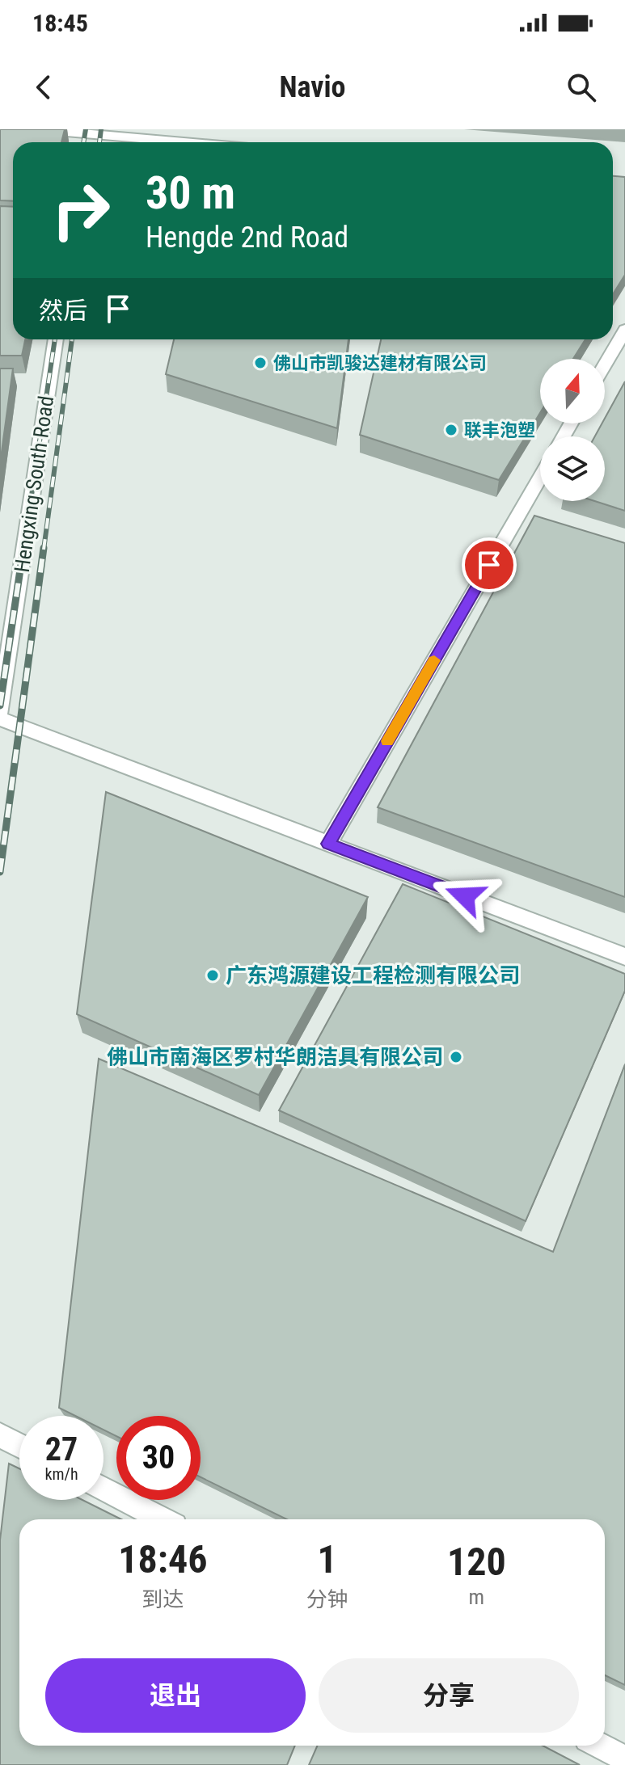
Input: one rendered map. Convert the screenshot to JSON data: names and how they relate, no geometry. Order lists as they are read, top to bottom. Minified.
{"streets":{"street":["Hengxing South Road"]},"places":["佛山市凯骏达建材有限公司","联丰泡塑","广东鸿源建设工程检测有限公司","佛山市南海区罗村华朗洁具有限公司"],"north":"top","page":{"status":"18:45","header":"Navio","turn":["30 m","Hengde 2nd Road"],"then":"然后","speed":"27 km/h","limit":"30","eta":["18:46","到达","1","分钟","120","m"],"buttons":["退出","分享"]}}
